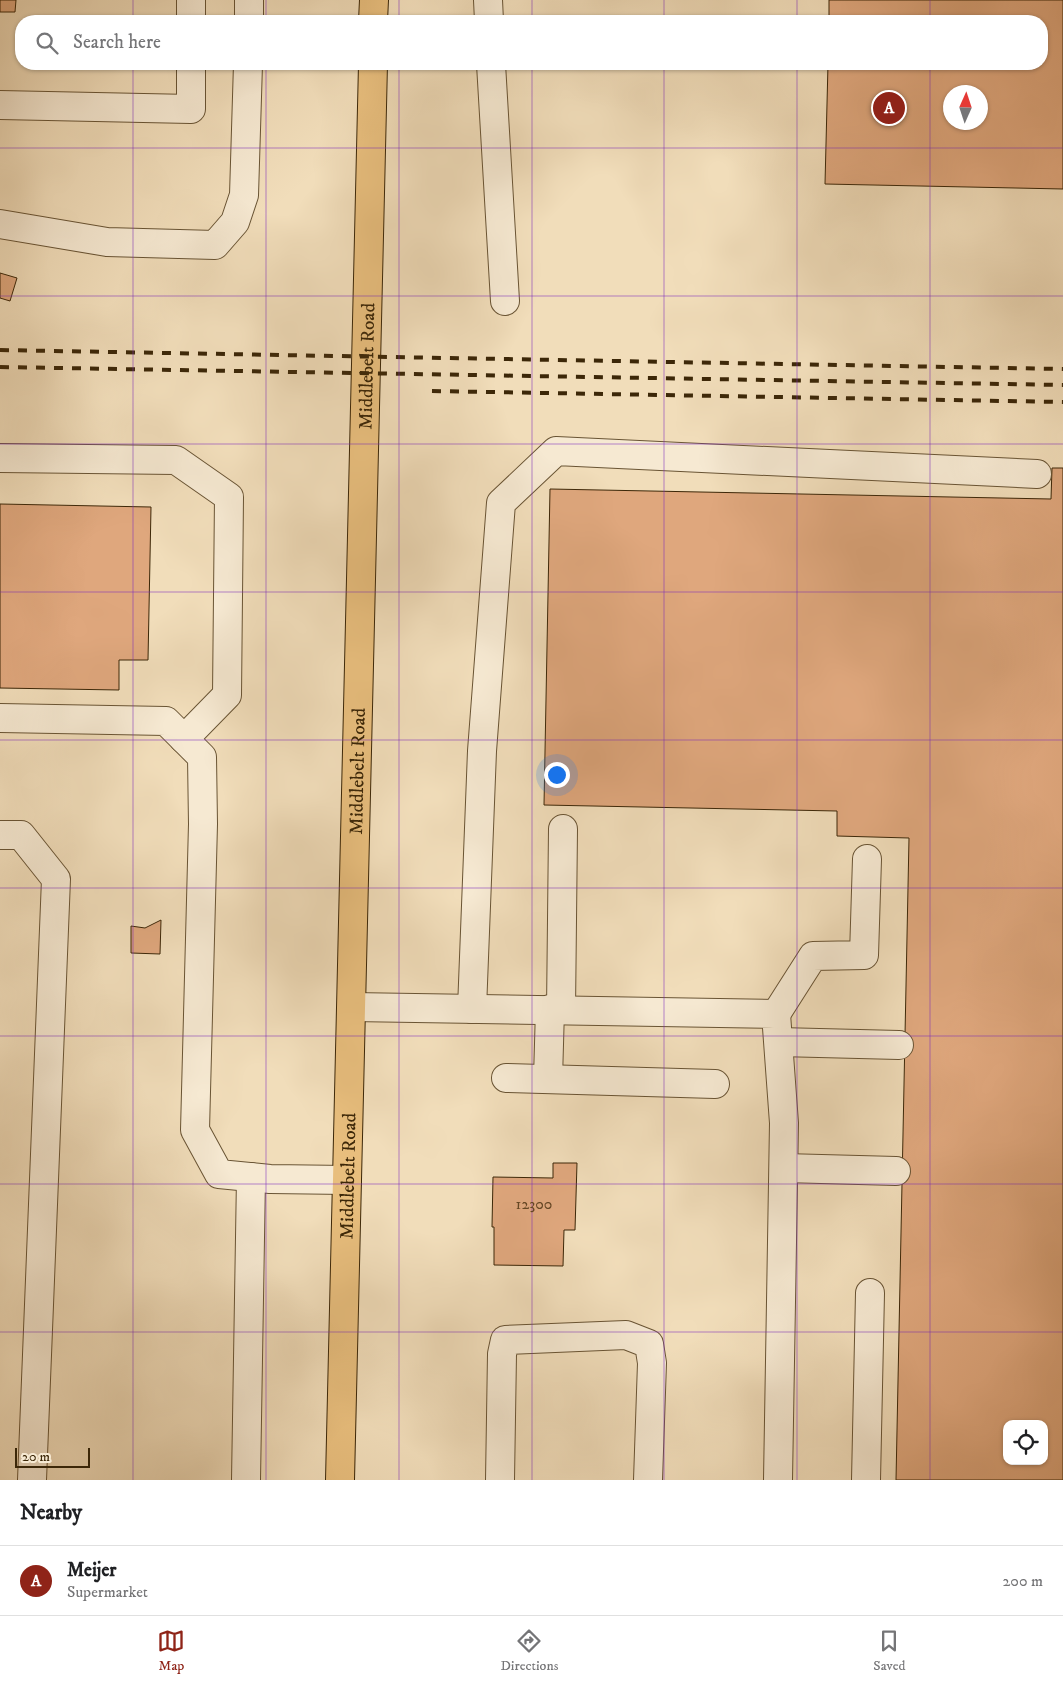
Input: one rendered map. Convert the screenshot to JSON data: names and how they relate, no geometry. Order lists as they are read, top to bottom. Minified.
{"streets":{"main road":["Middlebelt Road"]},"house_numbers":["12300"],"scale_bar":"20 m","north":"top","page":{"search":"Search here","pins":"A","scale":"20 m","heading":"Nearby","list":[{"mark":"A","name":"Meijer","note":"Supermarket","value":"200 m"}],"nav":["Map","Directions","Saved"]}}
